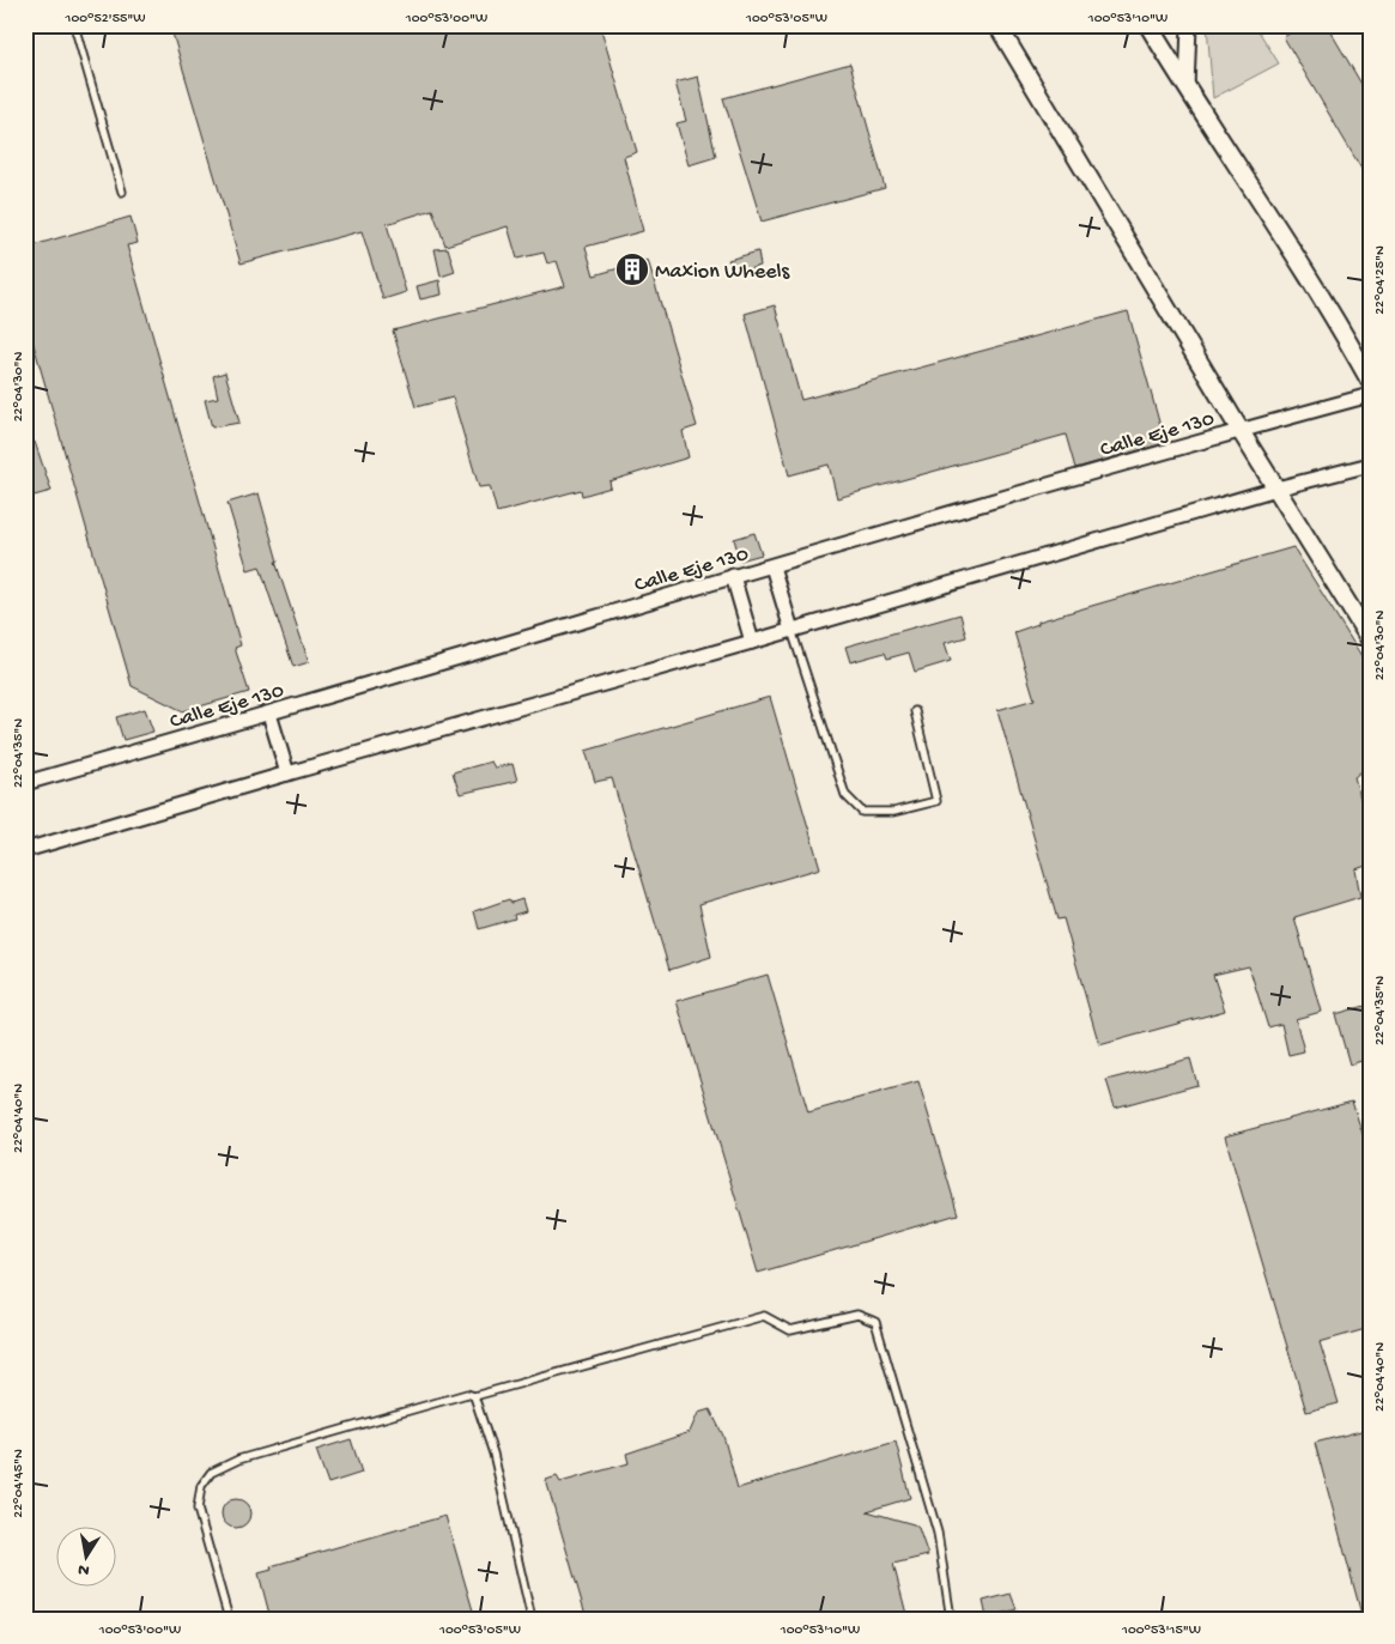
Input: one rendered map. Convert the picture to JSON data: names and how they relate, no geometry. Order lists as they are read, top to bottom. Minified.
{"streets":{"street":["Calle Eje 130"]},"places":{"building":["Maxion Wheels"]},"north":"bottom","coordinates":["100°52'55\"W","100°53'00\"W","100°53'05\"W","100°53'10\"W","22°04'25\"N","22°04'30\"N","22°04'35\"N","22°04'40\"N","22°04'45\"N","100°53'15\"W"]}
